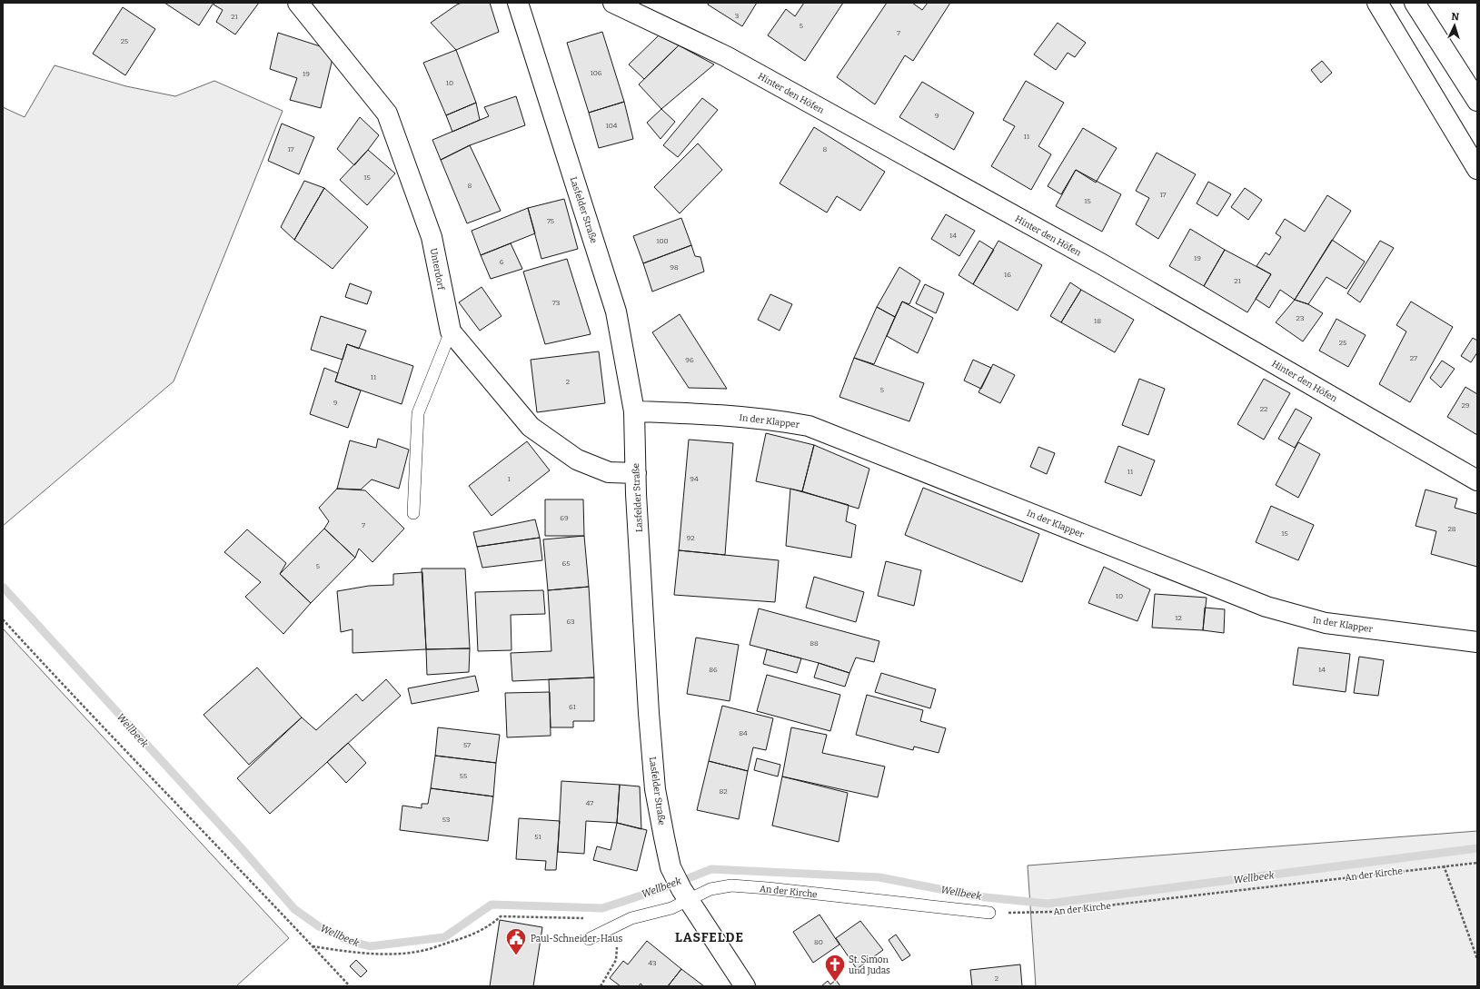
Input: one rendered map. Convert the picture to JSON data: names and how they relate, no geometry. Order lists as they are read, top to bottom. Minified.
{"streets":{"main road":["Hinter den Höfen","Lasfelder Straße","Unterdorf","In der Klapper"],"lane":["An der Kirche"]},"crossings":[["Lasfelder Straße","Unterdorf"],["Lasfelder Straße","In der Klapper"],["Lasfelder Straße","An der Kirche"]],"districts":["LASFELDE"],"water":["Wellbeek"],"places":{"public building":["Paul-Schneider-Haus"],"church":["St. Simon und Judas"]},"house_numbers":["3","21","5","7","25","106","19","10","9","104","11","17","8","15","8","17","15","75","14","100","19","6","98","16","21","73","23","18","25","27","96","11","2","5","9","29","22","11","1","94","69","7","28","15","92","65","5","10","12","63","88","86","14","61","84","57","55","82","47","53","51","80","43","2"],"north":"top"}
